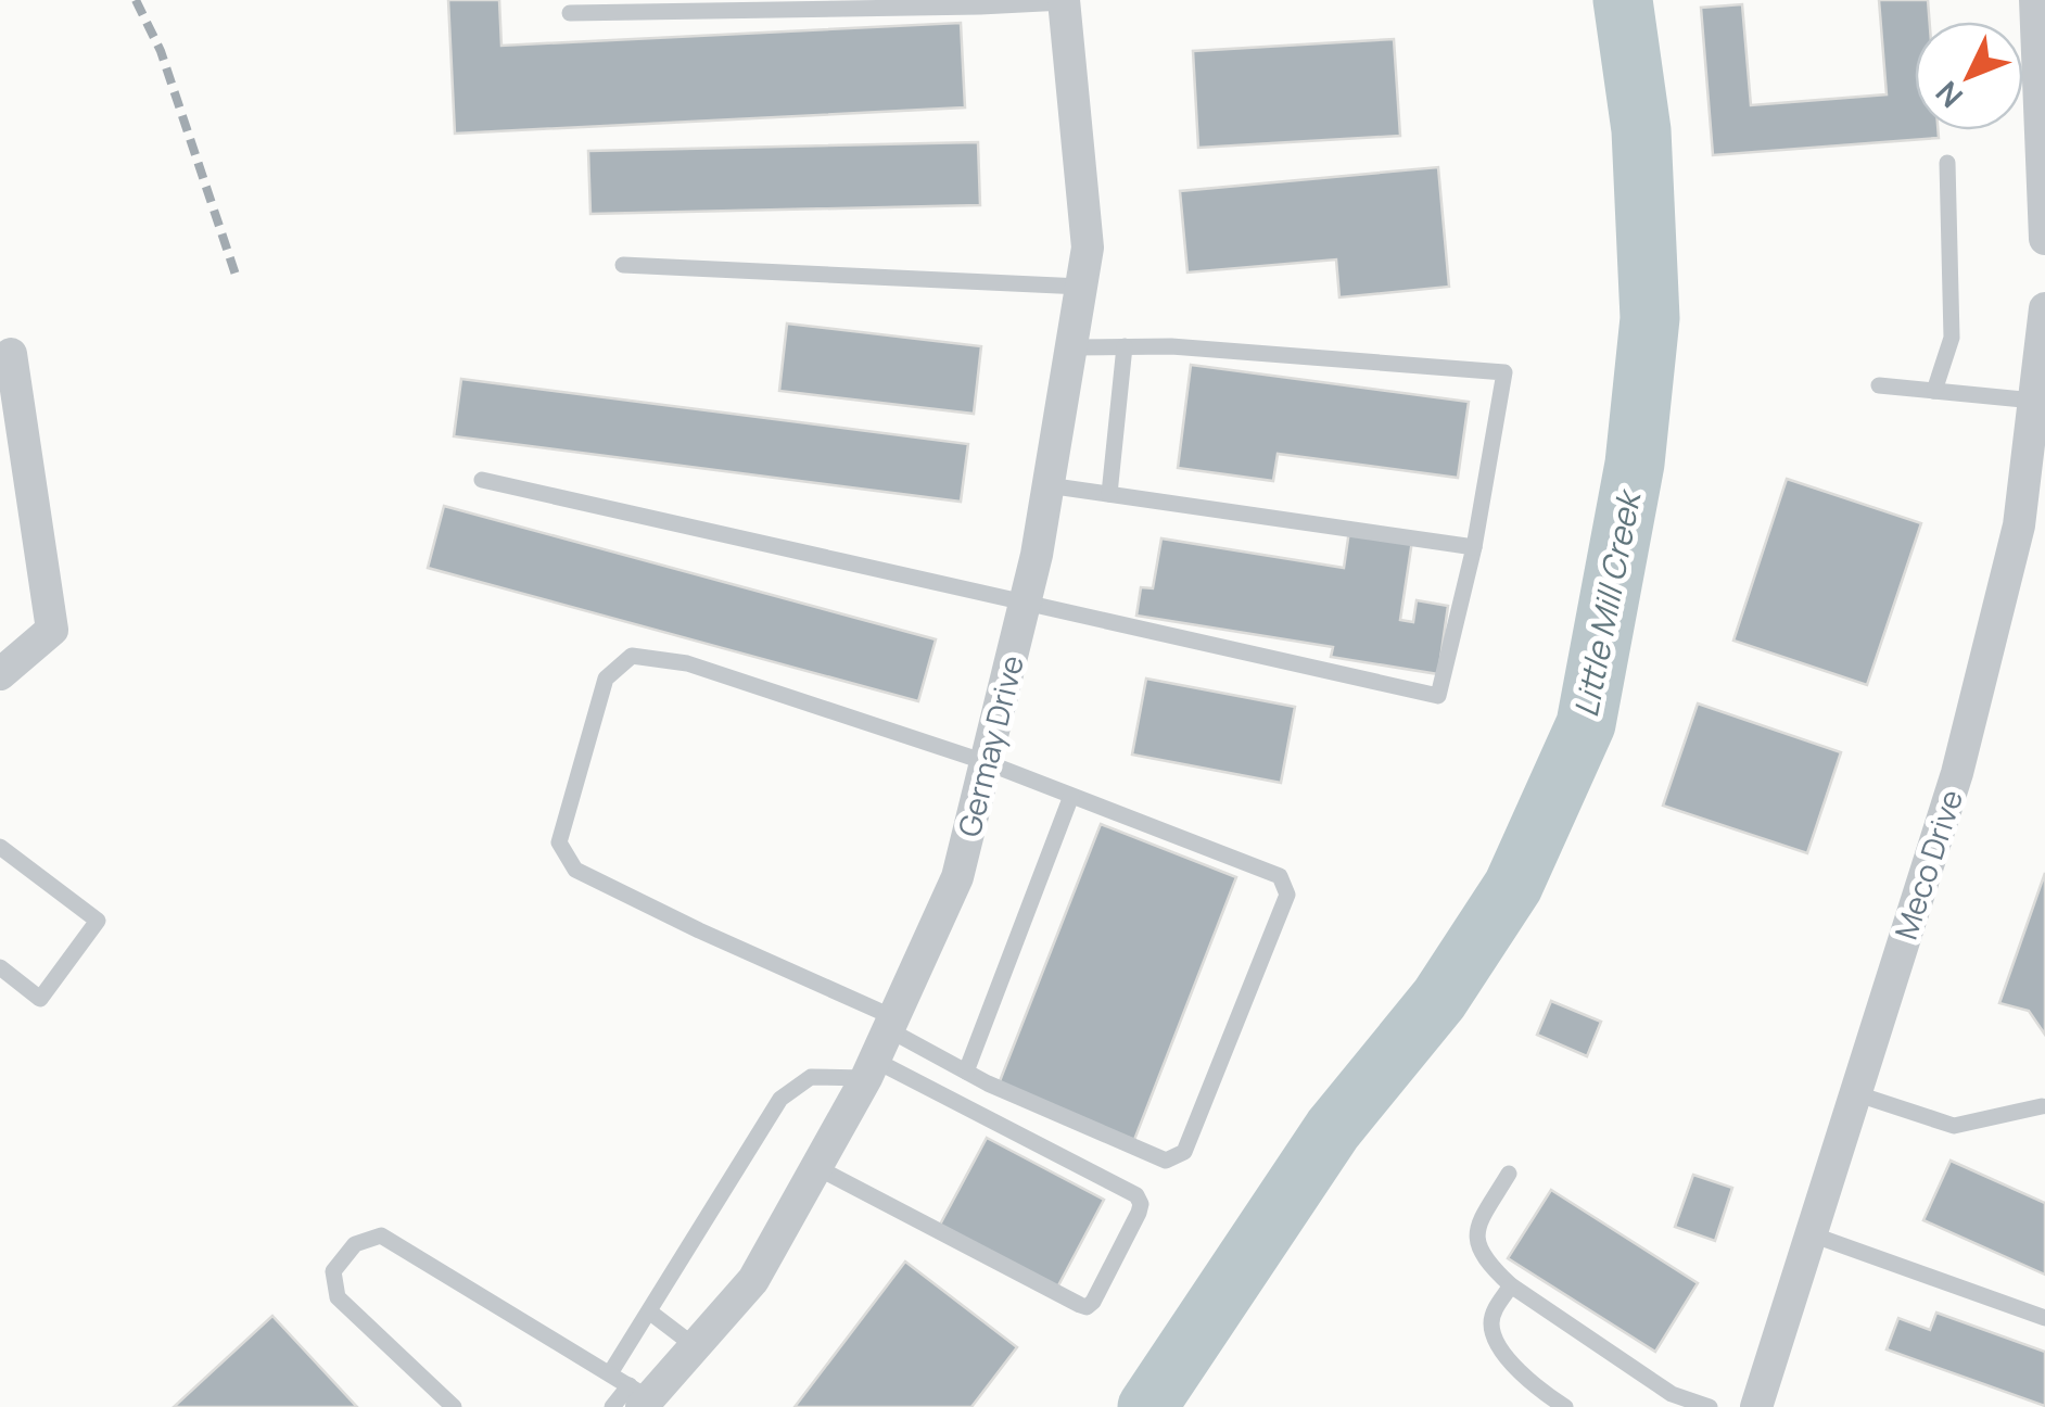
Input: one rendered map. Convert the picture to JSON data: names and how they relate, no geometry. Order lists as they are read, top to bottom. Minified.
{"streets":{"street":["Germay Drive","Meco Drive"]},"water":["Little Mill Creek"],"north":"bottom left"}
